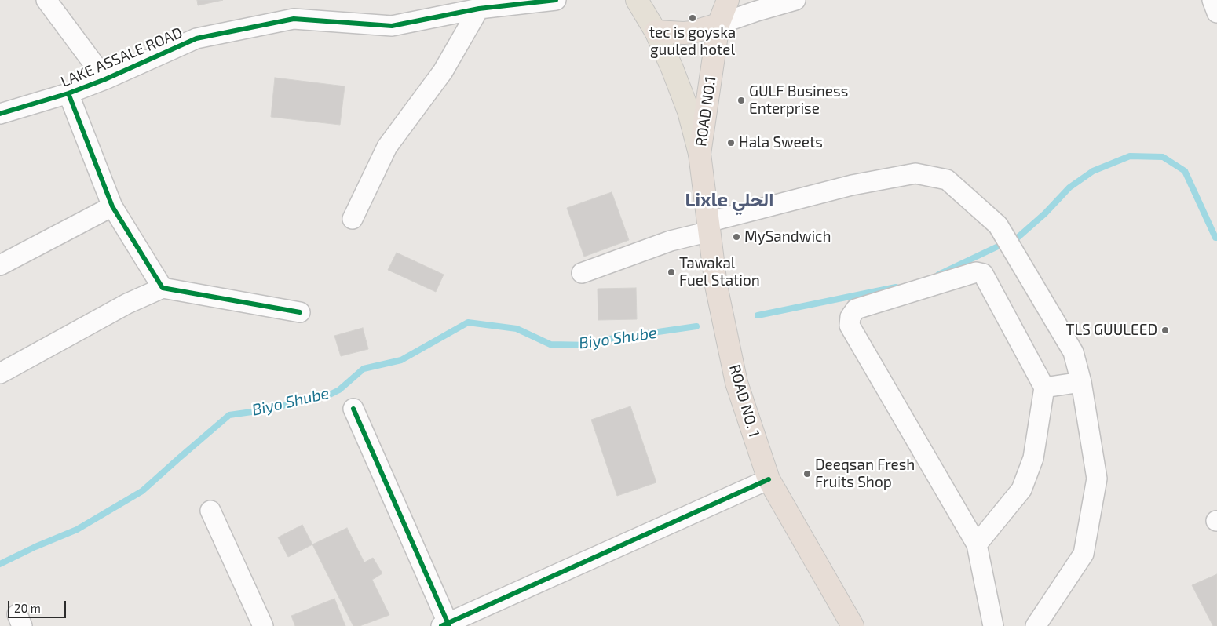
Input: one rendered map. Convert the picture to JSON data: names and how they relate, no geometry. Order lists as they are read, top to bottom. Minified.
{"streets":{"highway":["ROAD NO.1","ROAD NO. 1"],"street":["LAKE ASSALE ROAD"]},"crossings":[["ROAD NO.1","ROAD NO. 1"]],"districts":["Lixle الحلي"],"water":["Biyo Shube"],"places":["tec is goyska guuled hotel","GULF Business Enterprise","Hala Sweets","MySandwich","Tawakal Fuel Station","TLS GUULEED","Deeqsan Fresh Fruits Shop"],"scale_bar":"20 m"}
